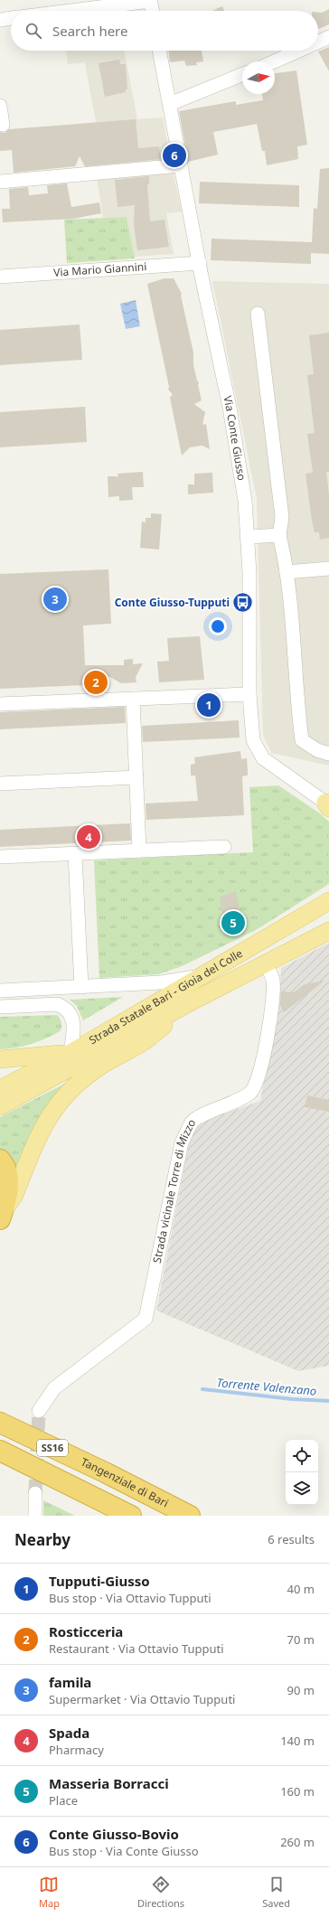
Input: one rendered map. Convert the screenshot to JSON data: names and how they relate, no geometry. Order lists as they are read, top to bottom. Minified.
{"streets":{"highway":["SS16","Tangenziale di Bari"],"main road":["Strada Statale Bari - Gioia del Colle"],"street":["Via Mario Giannini","Via Conte Giusso","Strada vicinale Torre di Mizzo"]},"crossings":[["Via Mario Giannini","Via Conte Giusso"],["Strada Statale Bari - Gioia del Colle","Strada vicinale Torre di Mizzo"]],"water":["Torrente Valenzano"],"places":{"bus stop":["Conte Giusso-Tupputi"]},"north":"right","page":{"search":"Search here","pins":["6","3","2","1","4","5"],"heading":["Nearby","6 results"],"list":[{"mark":"1","name":"Tupputi-Giusso","note":"Bus stop · Via Ottavio Tupputi","value":"40 m"},{"mark":"2","name":"Rosticceria","note":"Restaurant · Via Ottavio Tupputi","value":"70 m"},{"mark":"3","name":"famila","note":"Supermarket · Via Ottavio Tupputi","value":"90 m"},{"mark":"4","name":"Spada","note":"Pharmacy","value":"140 m"},{"mark":"5","name":"Masseria Borracci","note":"Place","value":"160 m"},{"mark":"6","name":"Conte Giusso-Bovio","note":"Bus stop · Via Conte Giusso","value":"260 m"}],"nav":["Map","Directions","Saved"]}}
